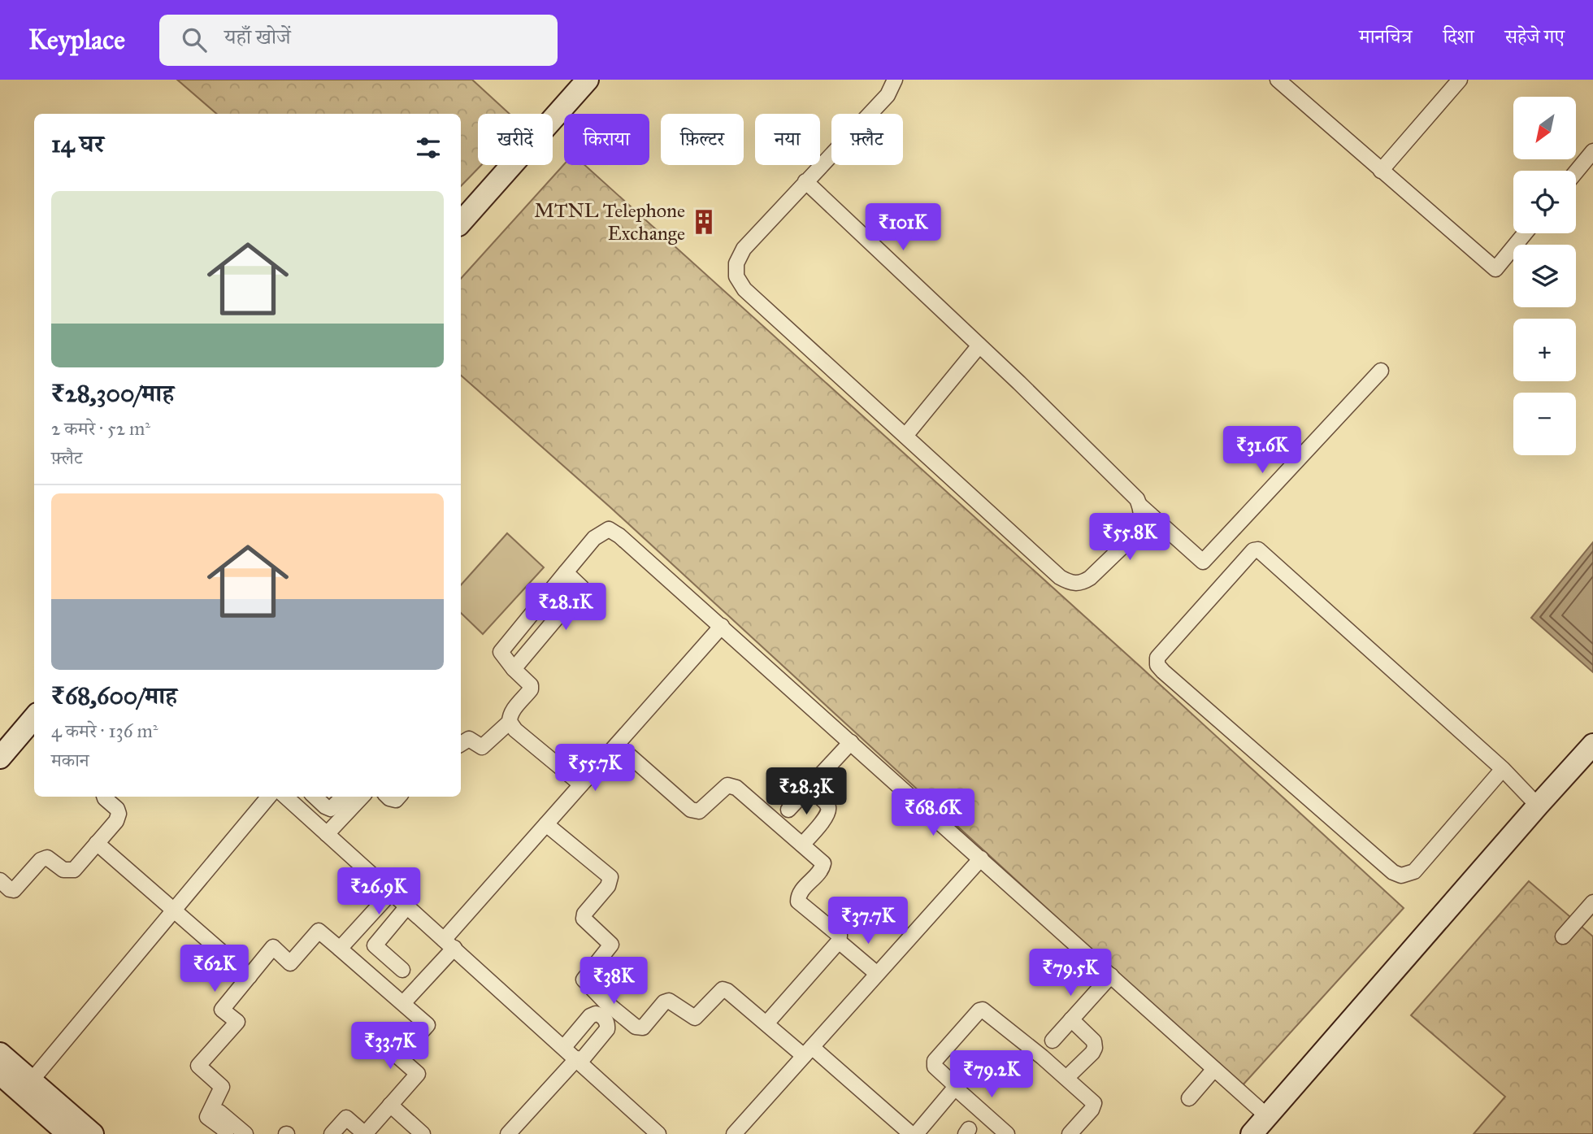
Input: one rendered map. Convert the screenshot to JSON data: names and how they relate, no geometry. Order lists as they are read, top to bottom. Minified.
{"places":{"building":["MTNL Telephone Exchange"]},"north":"bottom left","page":{"header":"Keyplace","search":"यहाँ खोजें","nav":["मानचित्र","दिशा","सहेजे गए"],"map_buttons":["+","−"],"chip":["खरीदें","किराया","फ़िल्टर","नया","फ़्लैट"],"heading":"14 घर","list":[{"name":"₹28,300/माह","note":"2 कमरे · 52 m² · फ़्लैट"},{"name":"₹68,600/माह","note":"4 कमरे · 136 m² · मकान"}],"price":["₹101K","₹31.6K","₹55.8K","₹28.1K","₹55.7K","₹28.3K","₹68.6K","₹26.9K","₹37.7K","₹62K","₹79.5K","₹38K","₹33.7K","₹79.2K"]}}
